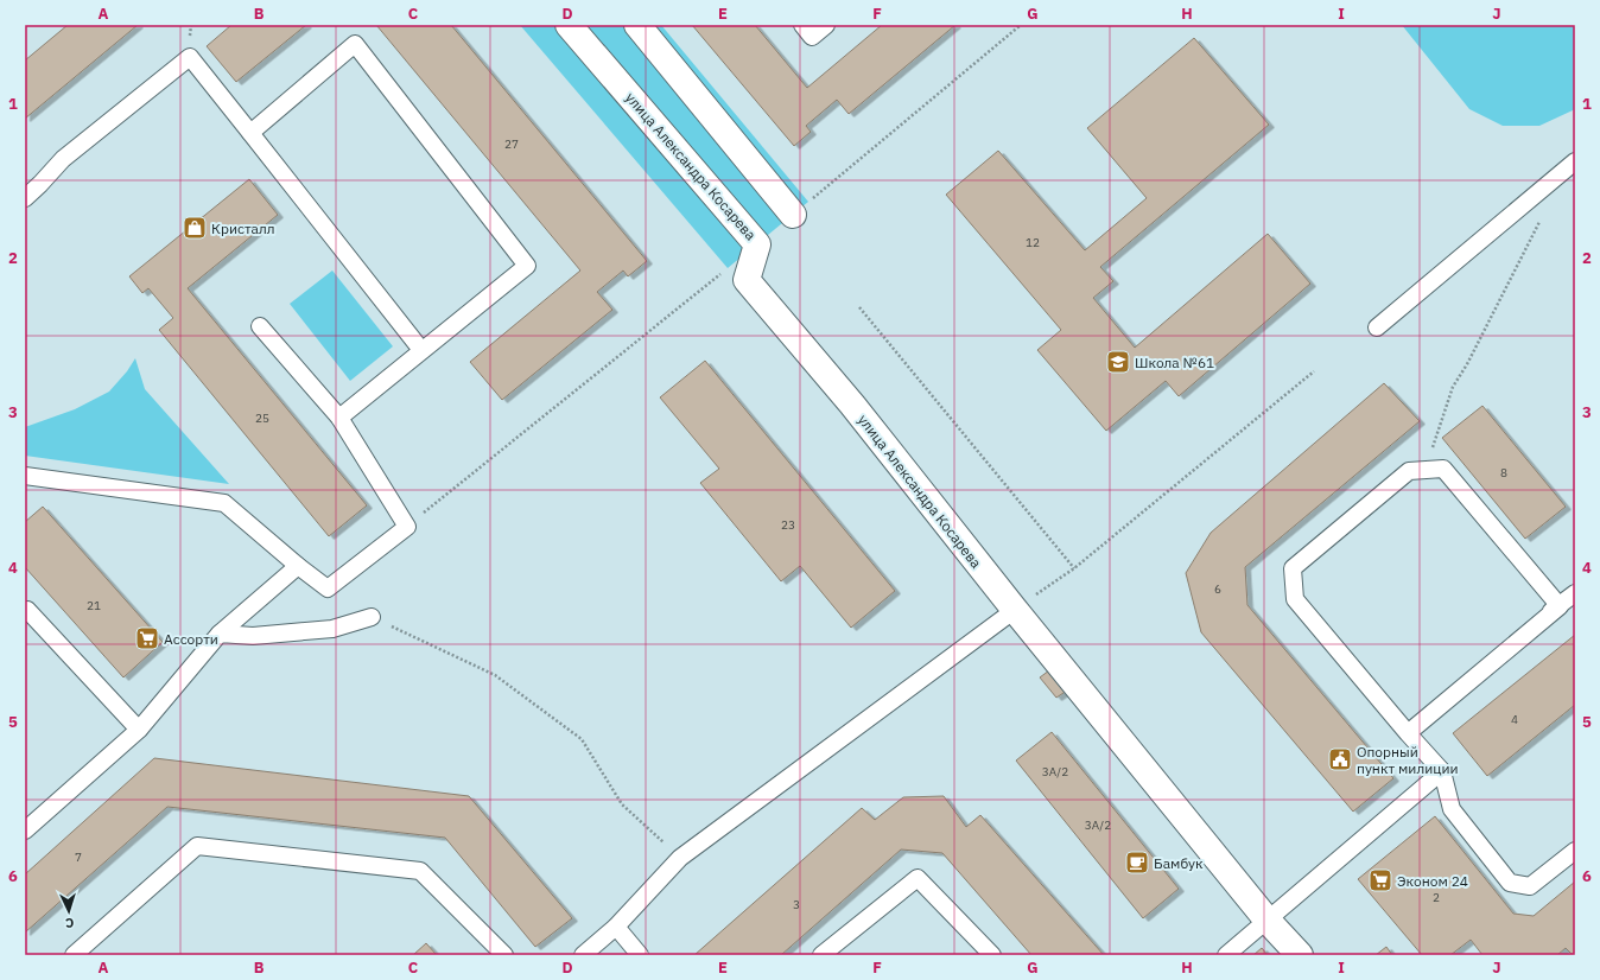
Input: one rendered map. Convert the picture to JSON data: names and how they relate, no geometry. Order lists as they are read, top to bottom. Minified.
{"streets":{"street":["улица Александра Косарева"]},"places":{"shop":["Кристалл"],"school or university":["Школа №61"],"supermarket":["Ассорти","Эконом 24"],"public building":["Опорный пункт милиции"],"cafe":["Бамбук"]},"house_numbers":["27","12","25","8","23","6","21","4","3А/2","3А/2","7","2","3"],"north":"bottom","grid":{"columns":["A","B","C","D","E","F","G","H","I","J"],"rows":["1","2","3","4","5","6"]}}
